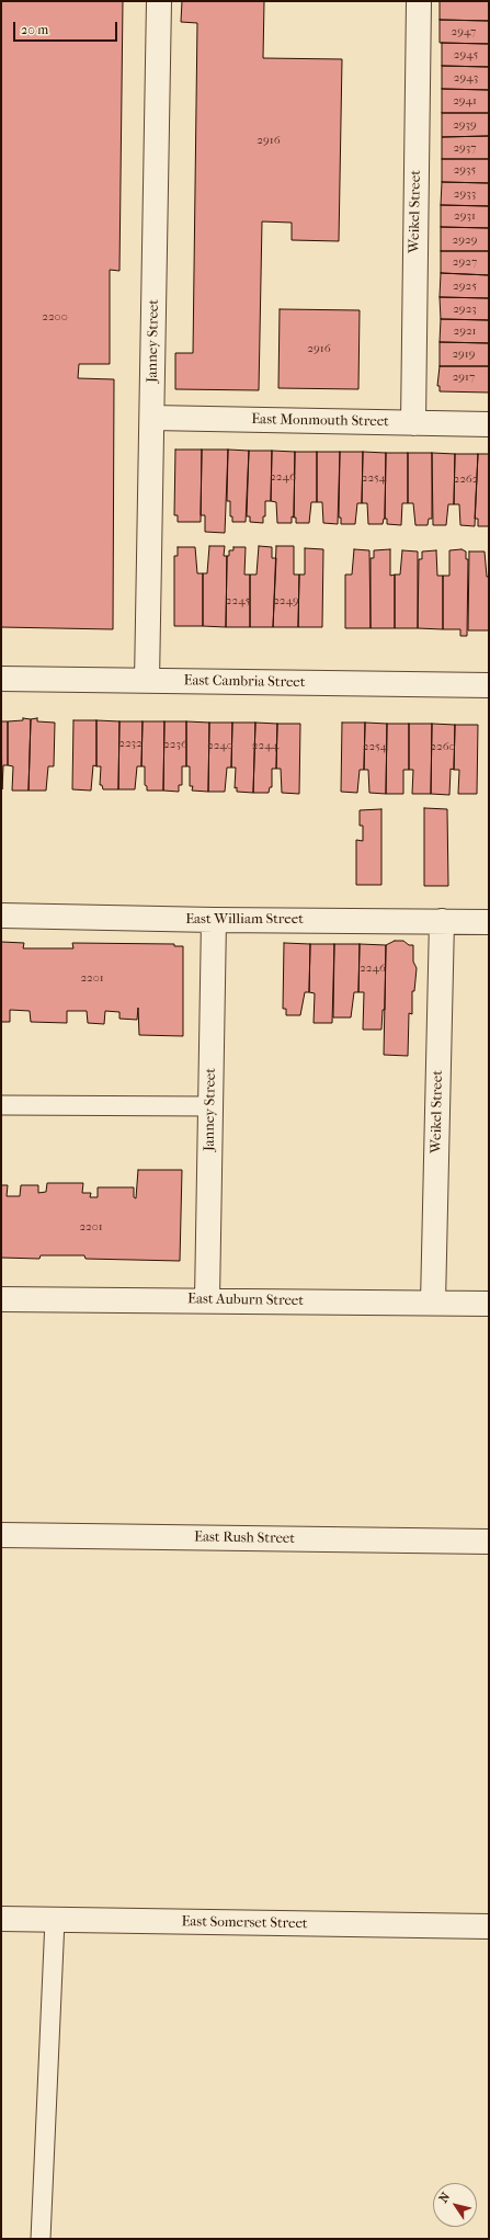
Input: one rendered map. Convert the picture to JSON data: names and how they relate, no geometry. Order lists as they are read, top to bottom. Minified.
{"streets":{"street":["Weikel Street","Janney Street","East Monmouth Street","East Cambria Street","East William Street","East Auburn Street","East Rush Street","East Somerset Street"]},"crossings":[["Weikel Street","East Monmouth Street"],["Weikel Street","East William Street"],["Weikel Street","East Auburn Street"],["Janney Street","East Monmouth Street"],["Janney Street","East Cambria Street"],["Janney Street","East William Street"],["Janney Street","East Auburn Street"]],"house_numbers":["2947","2945","2943","2941","2939","2916","2937","2935","2933","2931","2929","2927","2925","2923","2200","2921","2916","2919","2917","2246","2254","2262","2245","2249","2232","2236","2240","2244","2254","2260","2246","2201","2201"],"scale_bar":"20 m","north":"top left"}
